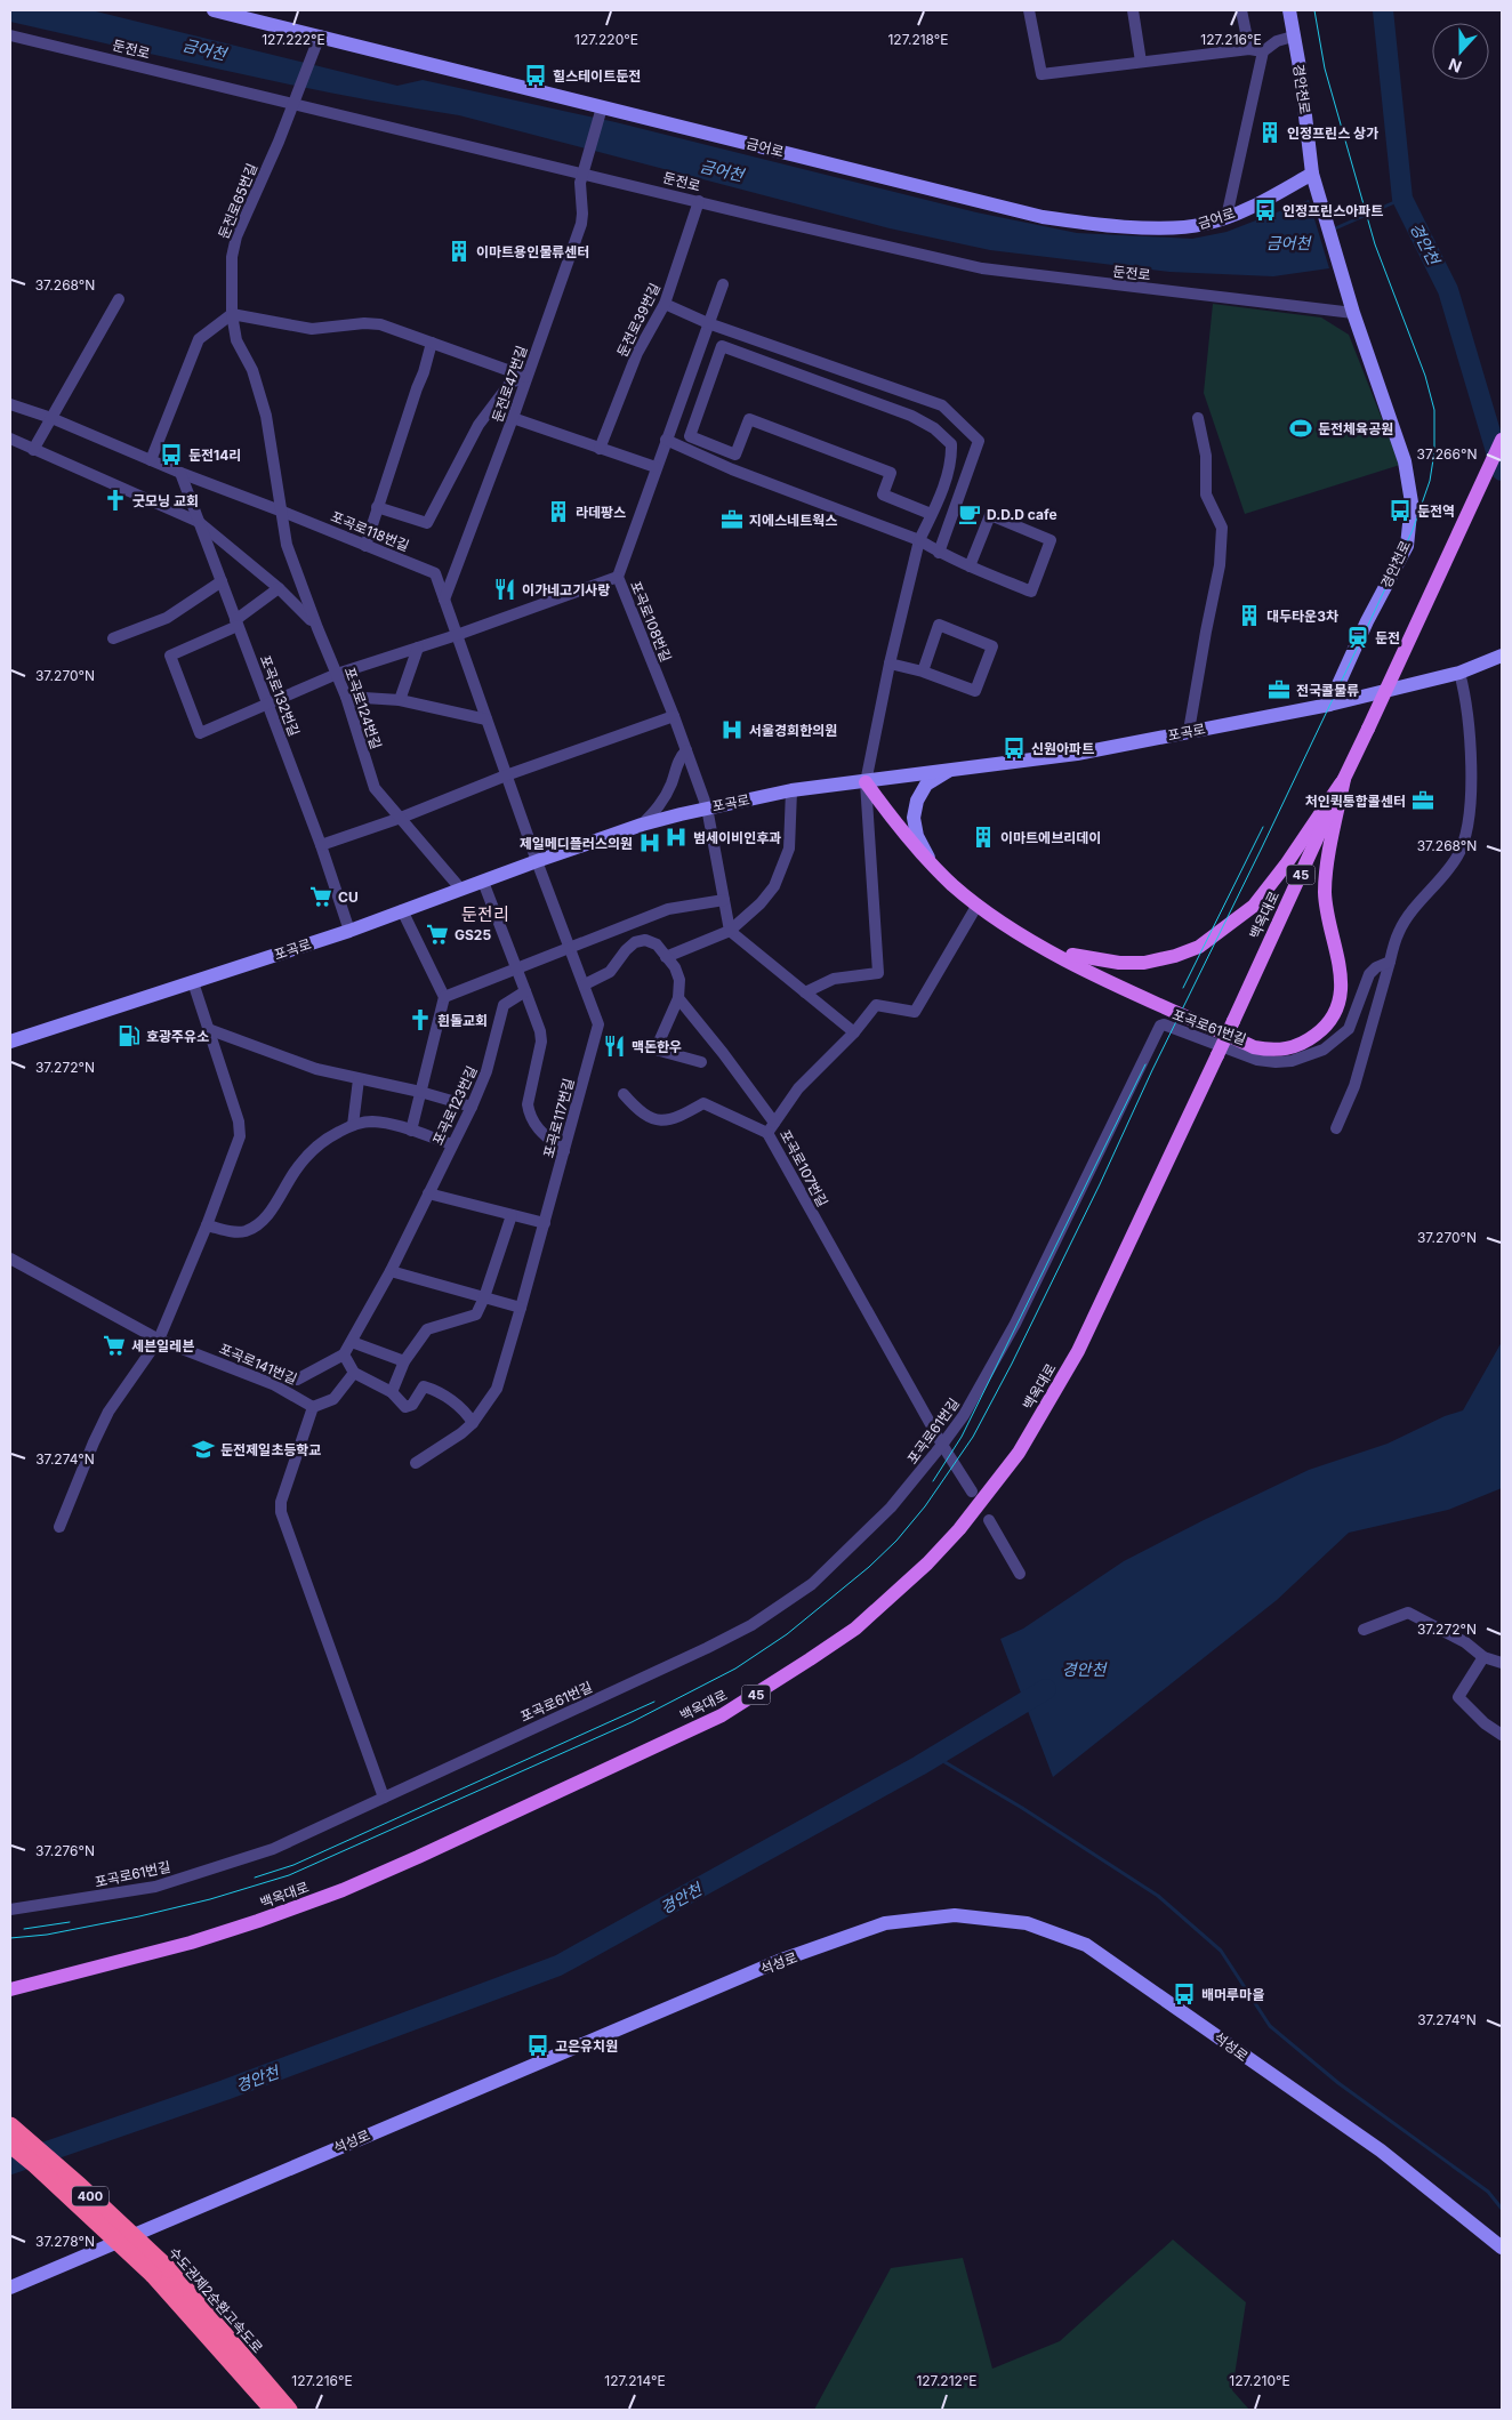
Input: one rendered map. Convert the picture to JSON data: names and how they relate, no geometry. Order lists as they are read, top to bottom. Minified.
{"streets":{"highway":["400","수도권제2순환고속도로"],"main road":["45","백옥대로"],"street":["둔전로","경안천로","금어로","둔전로65번길","둔전로39번길","둔전로47번길","포곡로118번길","포곡로108번길","포곡로132번길","포곡로124번길","포곡로","포곡로61번길","포곡로123번길","포곡로117번길","포곡로107번길","포곡로141번길","석성로"]},"crossings":[["둔전로","경안천로"],["둔전로","둔전로65번길"],["둔전로","둔전로39번길"],["둔전로","둔전로47번길"],["경안천로","금어로"],["경안천로","포곡로"],["금어로","둔전로65번길"],["금어로","둔전로47번길"],["둔전로65번길","포곡로118번길"],["둔전로65번길","포곡로124번길"],["둔전로47번길","포곡로118번길"],["포곡로118번길","포곡로132번길"],["포곡로118번길","포곡로124번길"],["포곡로118번길","포곡로"],["포곡로118번길","포곡로117번길"],["포곡로108번길","포곡로"],["포곡로132번길","포곡로"],["포곡로124번길","포곡로"],["포곡로","포곡로117번길"],["포곡로61번길","포곡로107번길"]],"districts":["둔전리"],"water":["금어천","경안천"],"places":{"bus stop":["힐스테이트둔전","인정프린스아파트","둔전14리","둔전역","신원아파트","배머루마을","고은유치원"],"building":["인정프린스 상가","이마트용인물류센터","라데팡스","대두타운3차","이마트에브리데이"],"sports":["둔전체육공원"],"church":["굿모닝 교회","흰돌교회"],"cafe":["D.D.D cafe"],"office":["지에스네트웍스","전국콜물류","처인퀵통합콜센터"],"restaurant":["이가네고기사랑","맥돈한우"],"station":["둔전"],"hospital":["서울경희한의원","범세이비인후과","제일메디플러스의원"],"supermarket":["CU","GS25","세븐일레븐"],"fuel station":["호광주유소"],"school or university":["둔전제일초등학교"]},"north":"bottom","coordinates":["127.220°E","127.222°E","127.218°E","127.216°E","37.268°N","37.266°N","37.270°N","37.272°N","37.274°N","37.276°N","37.278°N","127.214°E","127.212°E","127.210°E"]}
